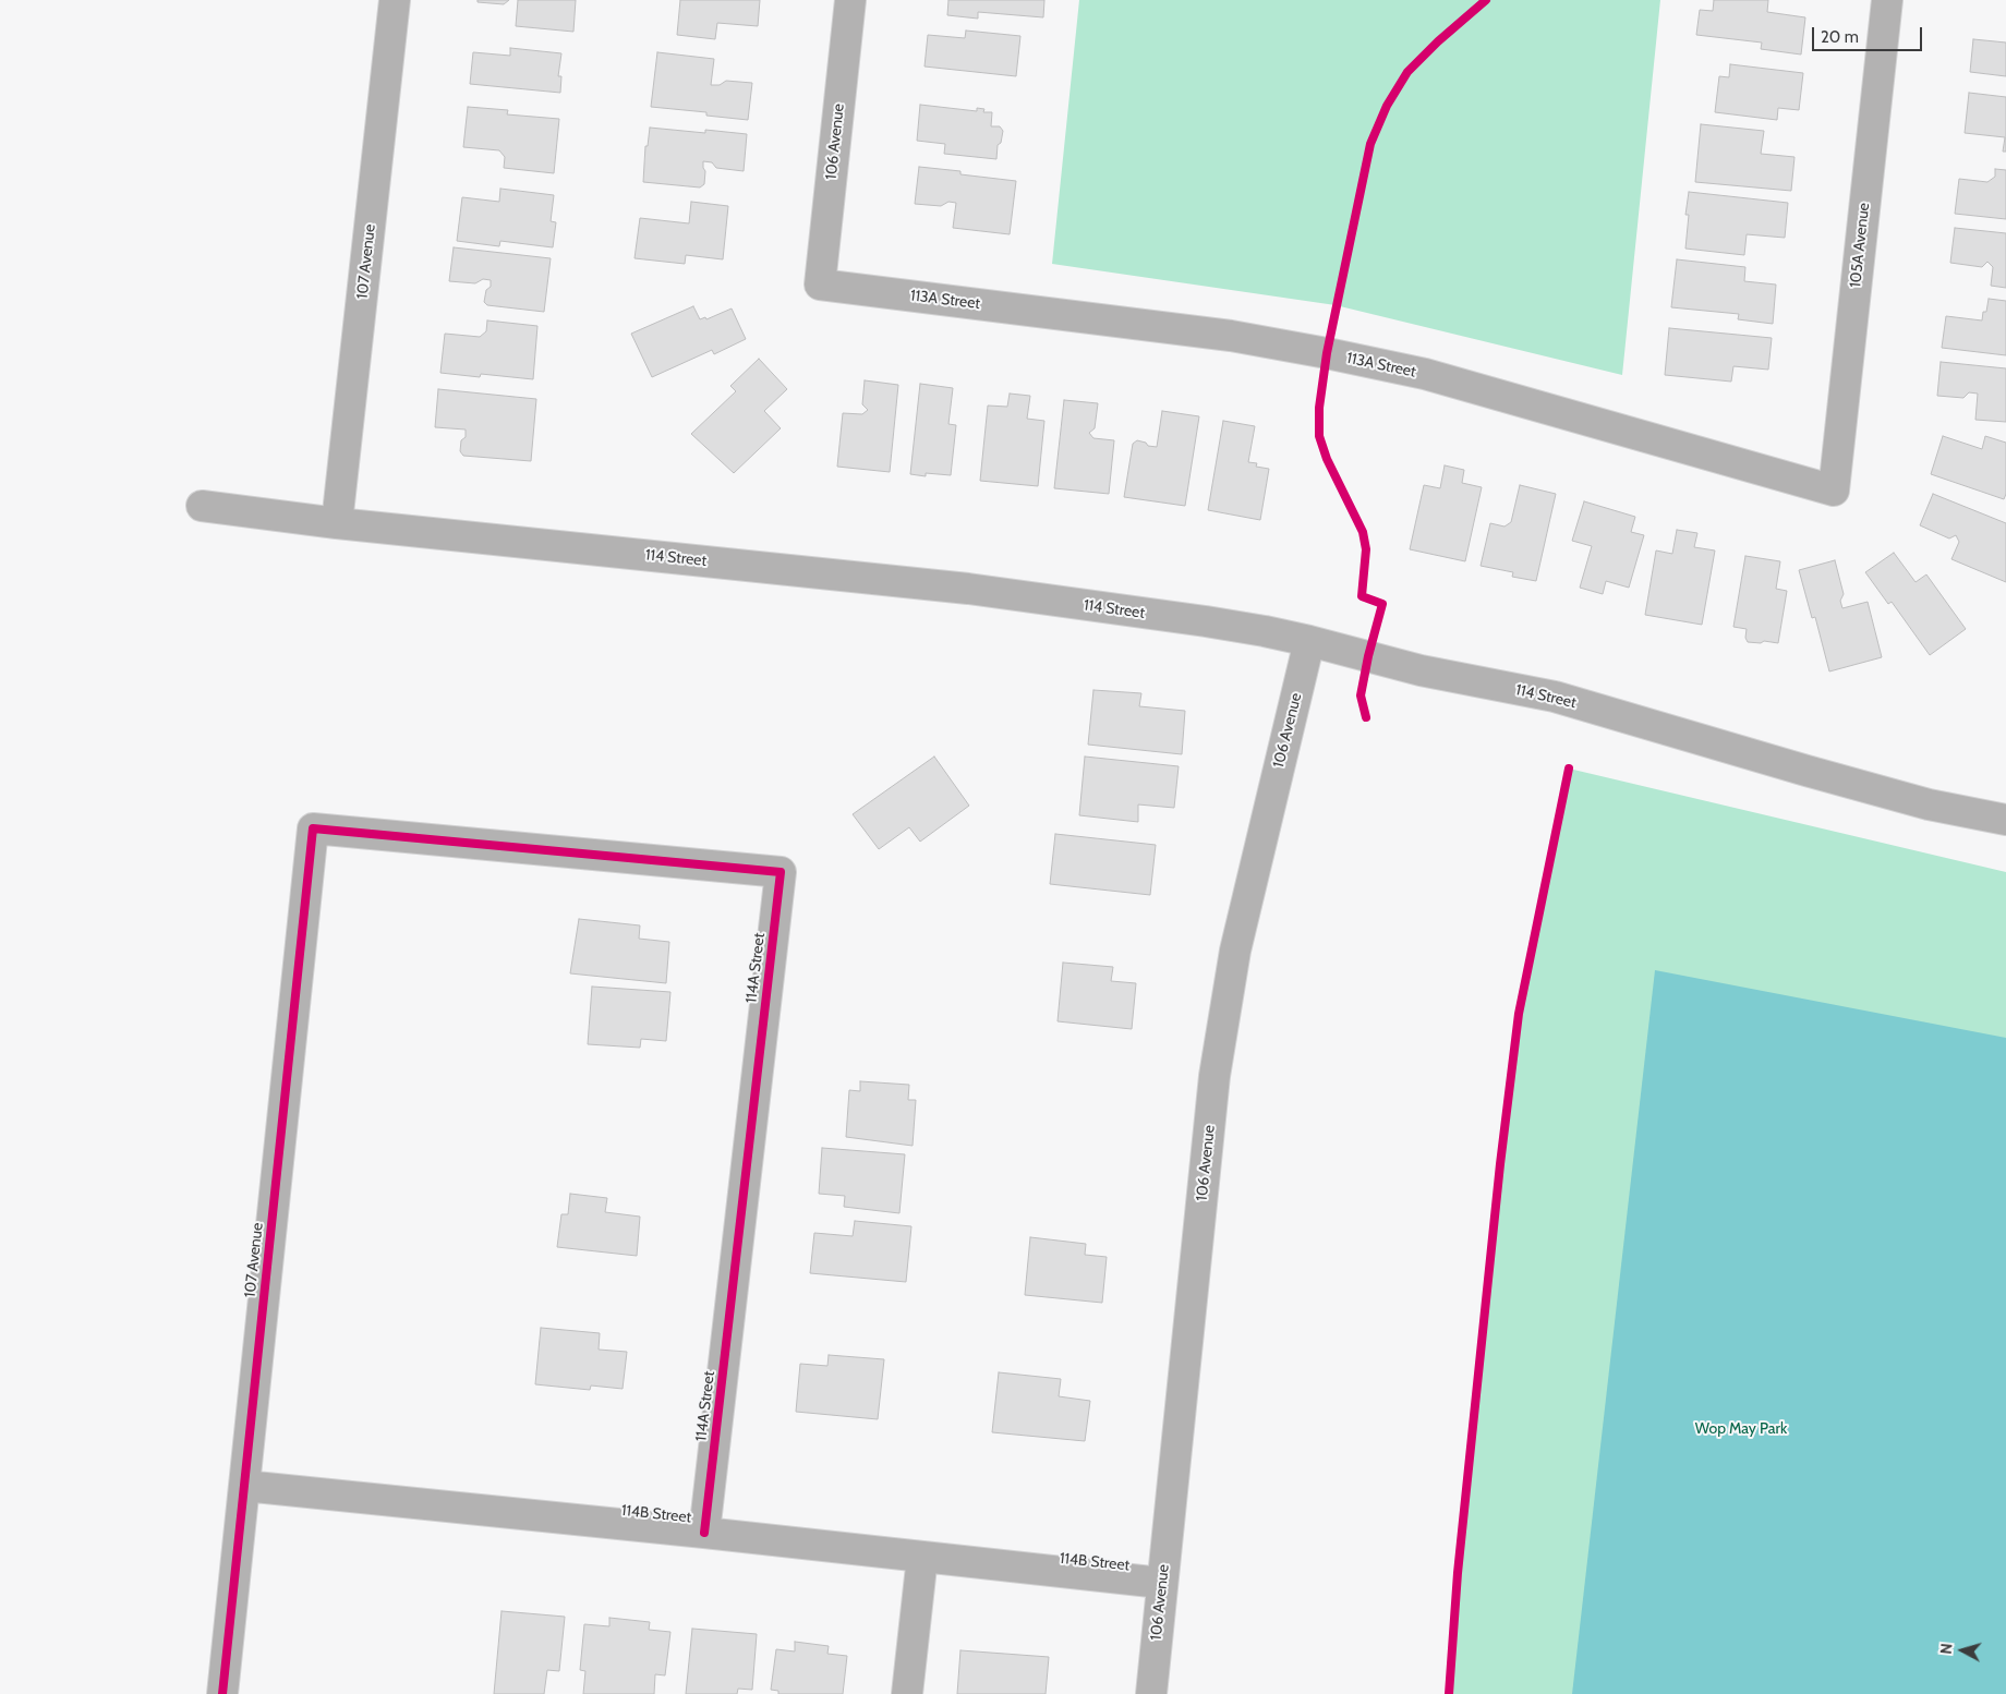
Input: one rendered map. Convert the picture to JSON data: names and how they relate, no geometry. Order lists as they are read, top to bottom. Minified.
{"streets":{"street":["106 Avenue","105A Avenue","107 Avenue","113A Street","114 Street","114A Street","114B Street"]},"crossings":[["106 Avenue","113A Street"],["106 Avenue","114 Street"],["106 Avenue","114B Street"],["105A Avenue","113A Street"],["107 Avenue","114 Street"],["107 Avenue","114A Street"],["107 Avenue","114B Street"],["114A Street","114B Street"]],"parks":["Wop May Park"],"scale_bar":"20 m","north":"left"}
